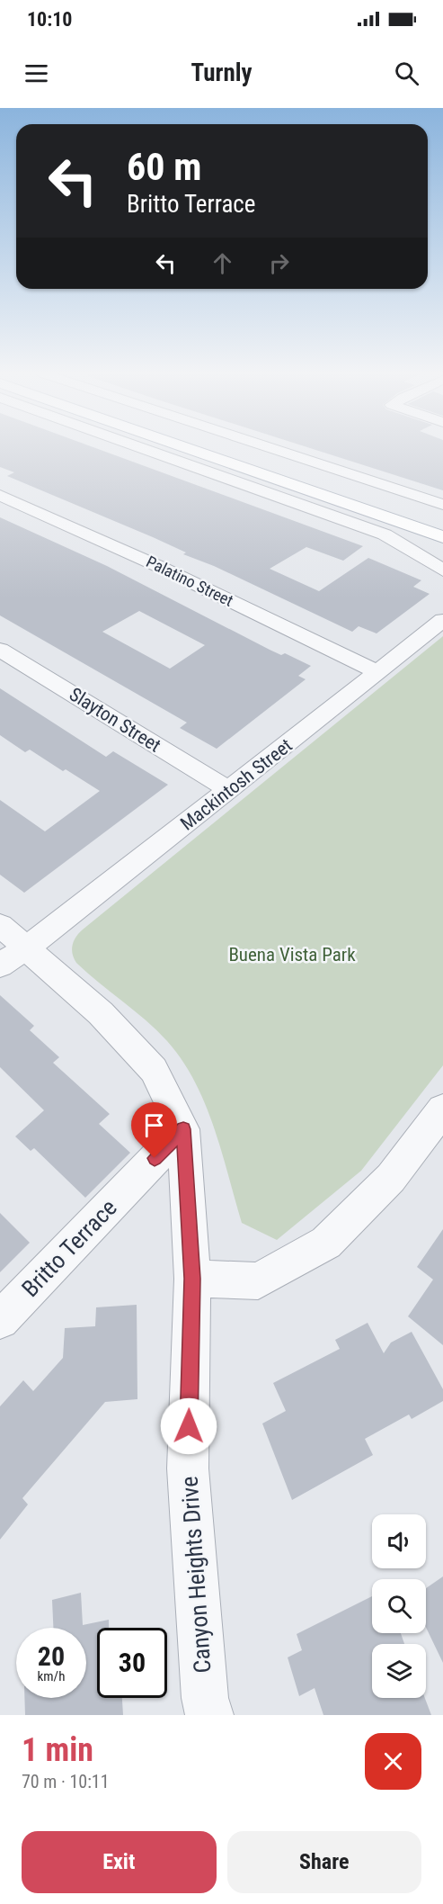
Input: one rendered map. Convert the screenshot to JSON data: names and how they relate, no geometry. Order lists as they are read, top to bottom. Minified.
{"streets":{"street":["Palatino Street","Slayton Street","Mackintosh Street","Britto Terrace","Canyon Heights Drive"]},"crossings":[["Palatino Street","Mackintosh Street"],["Slayton Street","Mackintosh Street"],["Mackintosh Street","Canyon Heights Drive"],["Britto Terrace","Canyon Heights Drive"]],"parks":["Buena Vista Park"],"page":{"status":"10:10","header":"Turnly","turn":["60 m","Britto Terrace"],"speed":"20 km/h","limit":"30","heading":["1 min","70 m · 10:11"],"buttons":["Exit","Share"]}}
